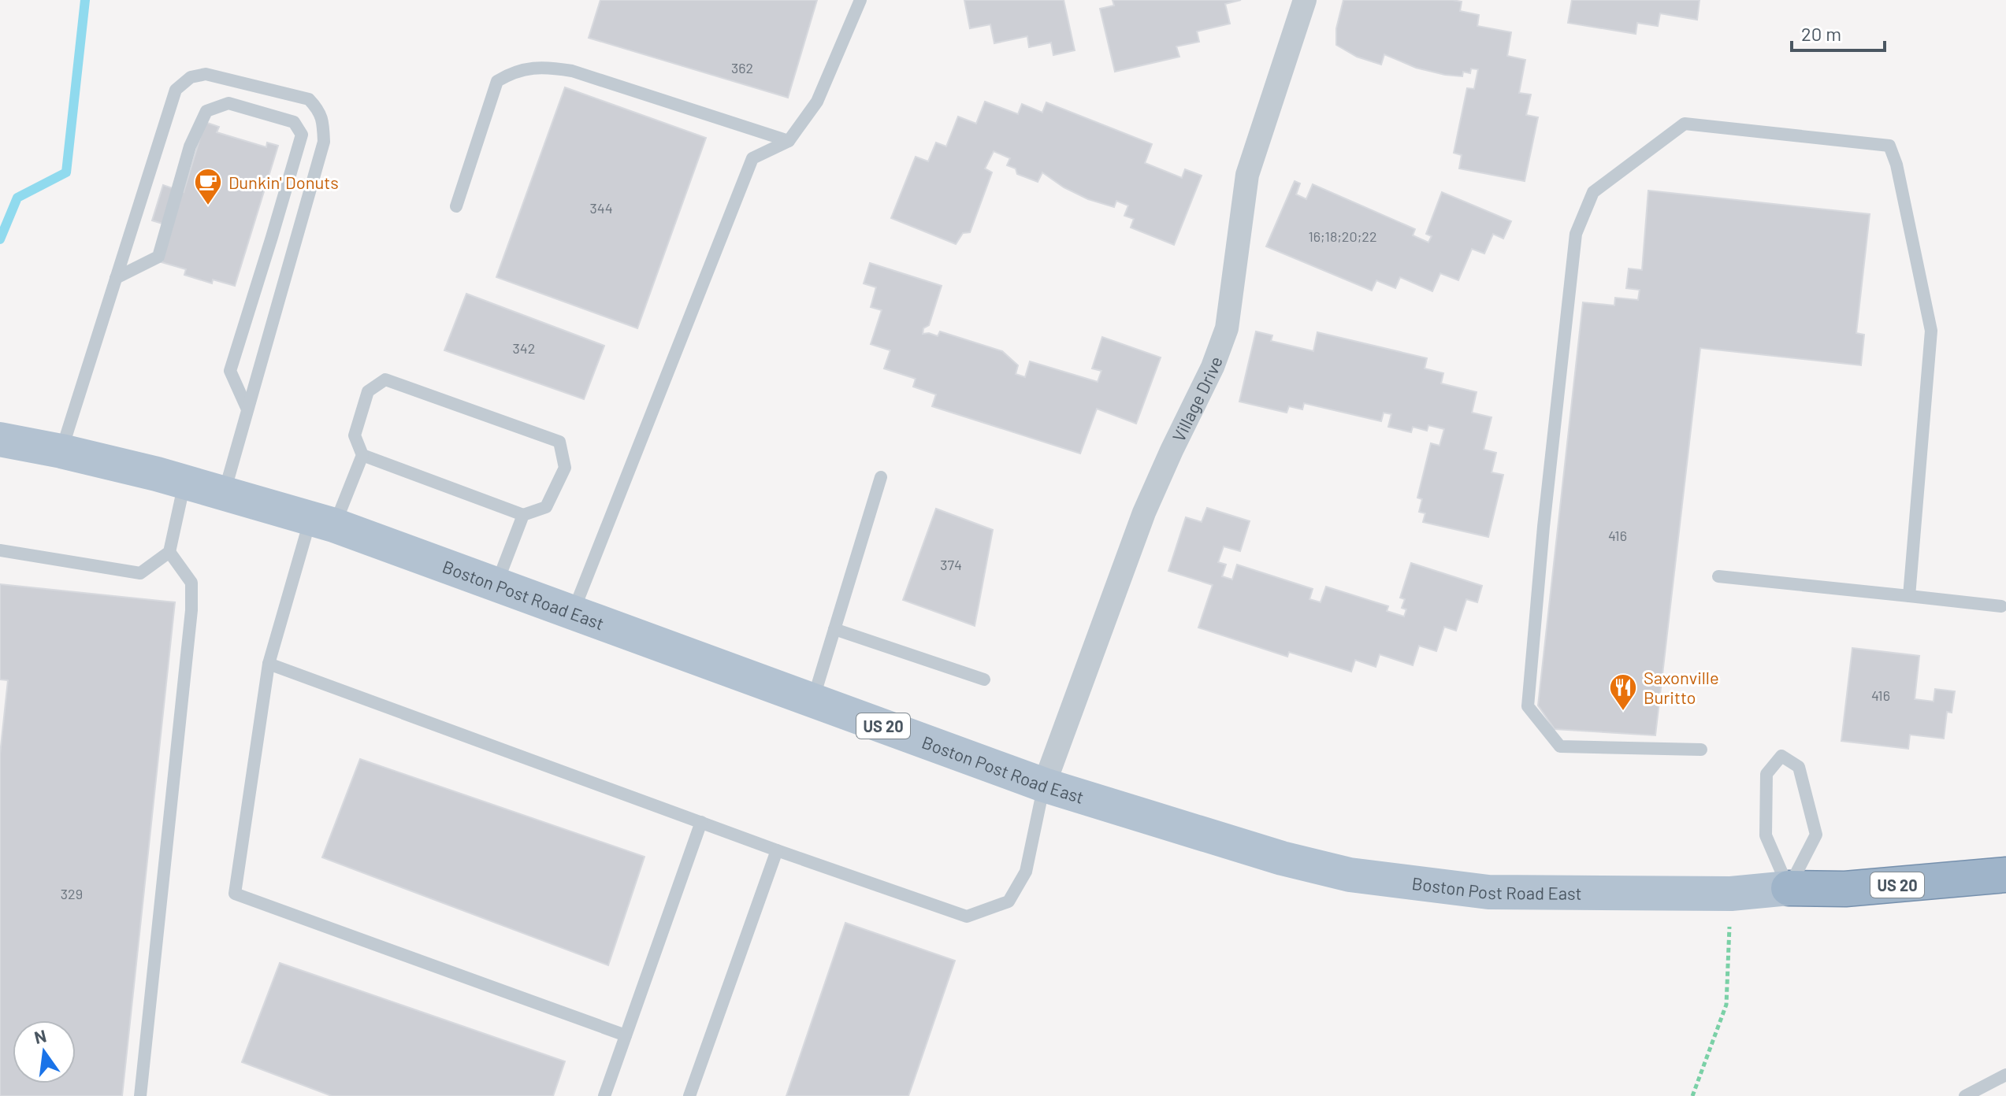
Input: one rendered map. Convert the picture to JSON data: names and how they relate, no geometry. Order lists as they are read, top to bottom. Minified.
{"streets":{"highway":["Boston Post Road East","US 20"],"street":["Village Drive"]},"crossings":[["Village Drive","Boston Post Road East"]],"places":{"cafe":["Dunkin' Donuts"],"restaurant":["Saxonville Buritto"]},"house_numbers":["362","344","16;18;20;22","342","416","374","416","329"],"scale_bar":"20 m","north":"top"}
